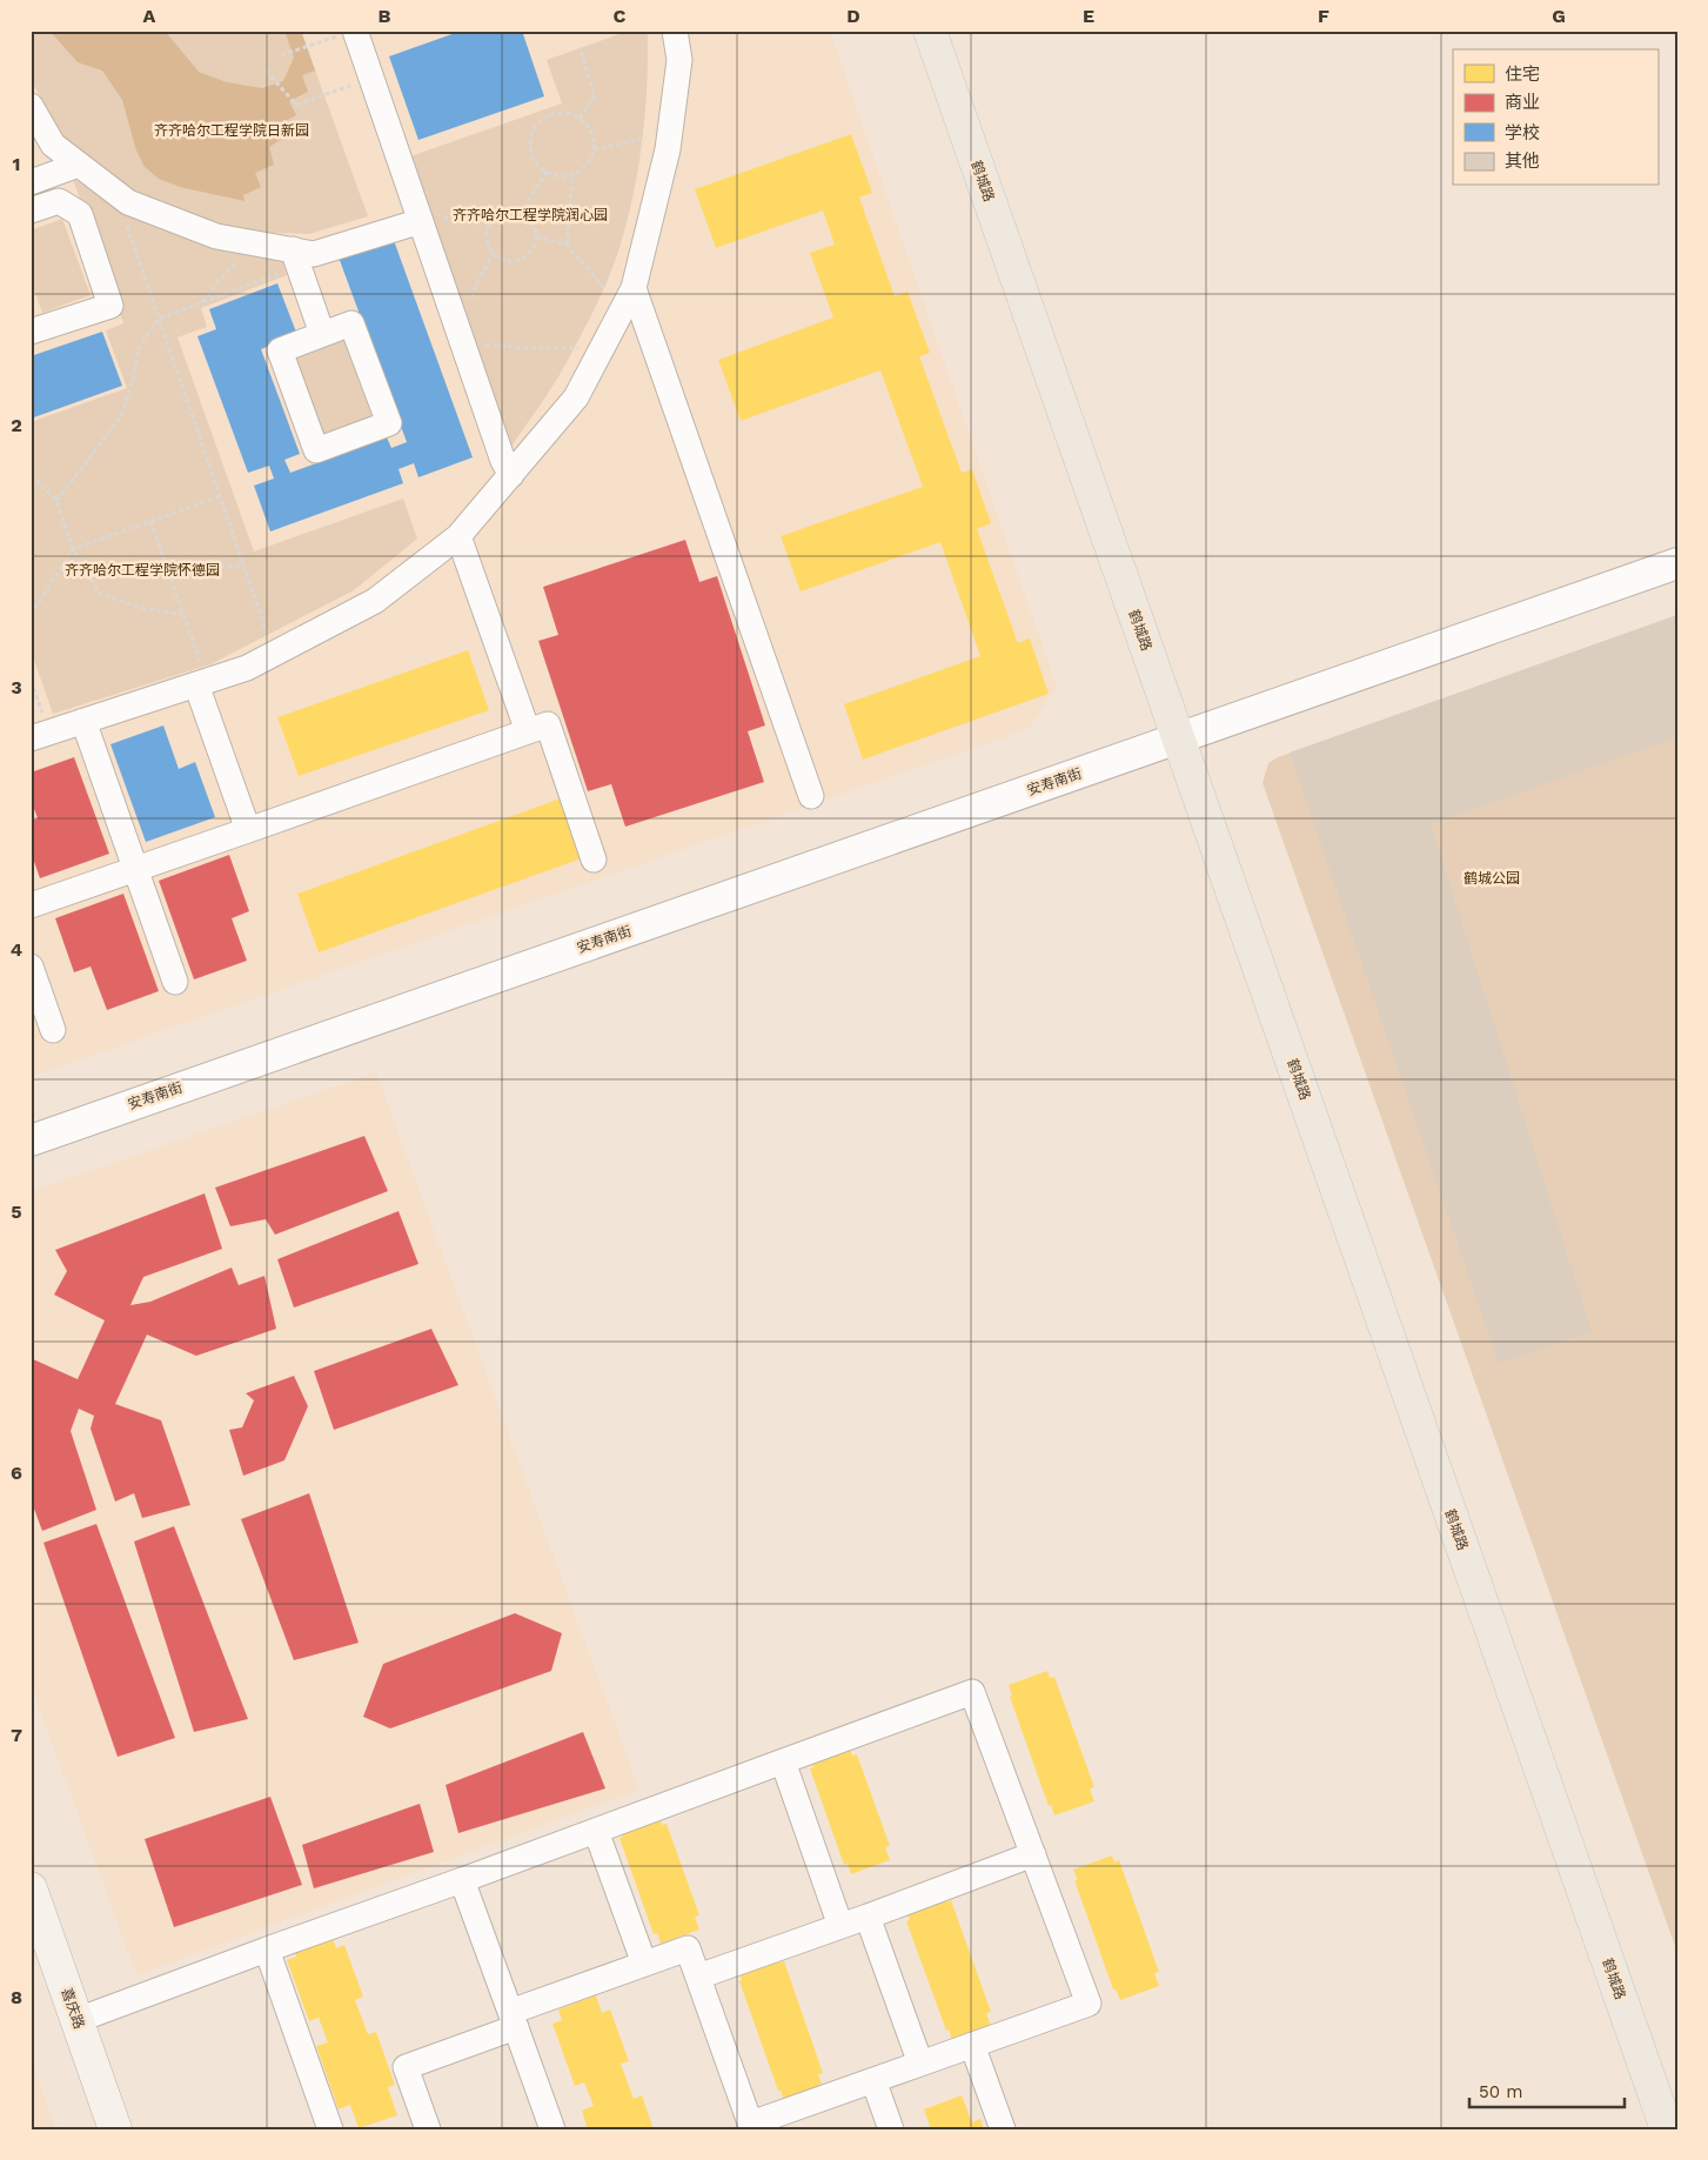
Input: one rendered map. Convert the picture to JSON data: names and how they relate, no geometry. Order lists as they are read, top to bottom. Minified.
{"streets":{"main road":["鹤城路","喜庆路"],"street":["安寿南街"]},"crossings":[["鹤城路","安寿南街"]],"parks":["齐齐哈尔工程学院日新园","齐齐哈尔工程学院润心园","齐齐哈尔工程学院怀德园","鹤城公园"],"legend":["住宅","商业","学校","其他"],"scale_bar":"50 m","grid":{"columns":["A","B","C","D","E","F","G"],"rows":["1","2","3","4","5","6","7","8"]}}
